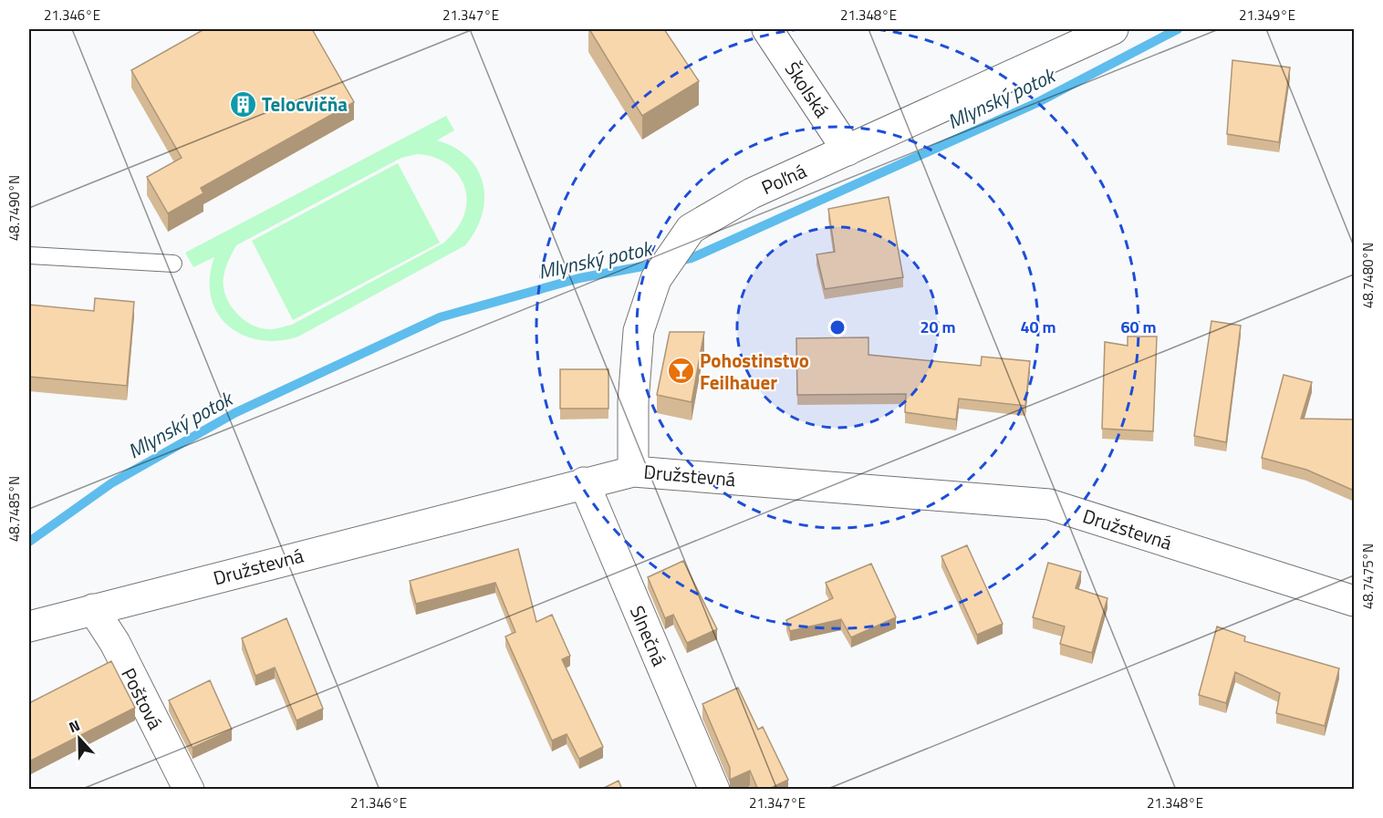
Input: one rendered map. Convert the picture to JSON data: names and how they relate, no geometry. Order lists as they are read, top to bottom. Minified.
{"streets":{"street":["Školská","Poľná","Družstevná","Slnečná","Poštová"]},"crossings":[["Školská","Poľná"],["Poľná","Družstevná"],["Družstevná","Slnečná"],["Družstevná","Poštová"]],"water":["Mlynský potok"],"places":{"building":["Telocvičňa"],"bar":["Pohostinstvo Feilhauer"]},"north":"top","coordinates":["21.346°E","21.347°E","21.348°E","21.349°E","48.7490°N","48.7480°N","48.7485°N","48.7475°N"],"rings":["20 m","40 m","60 m"]}
